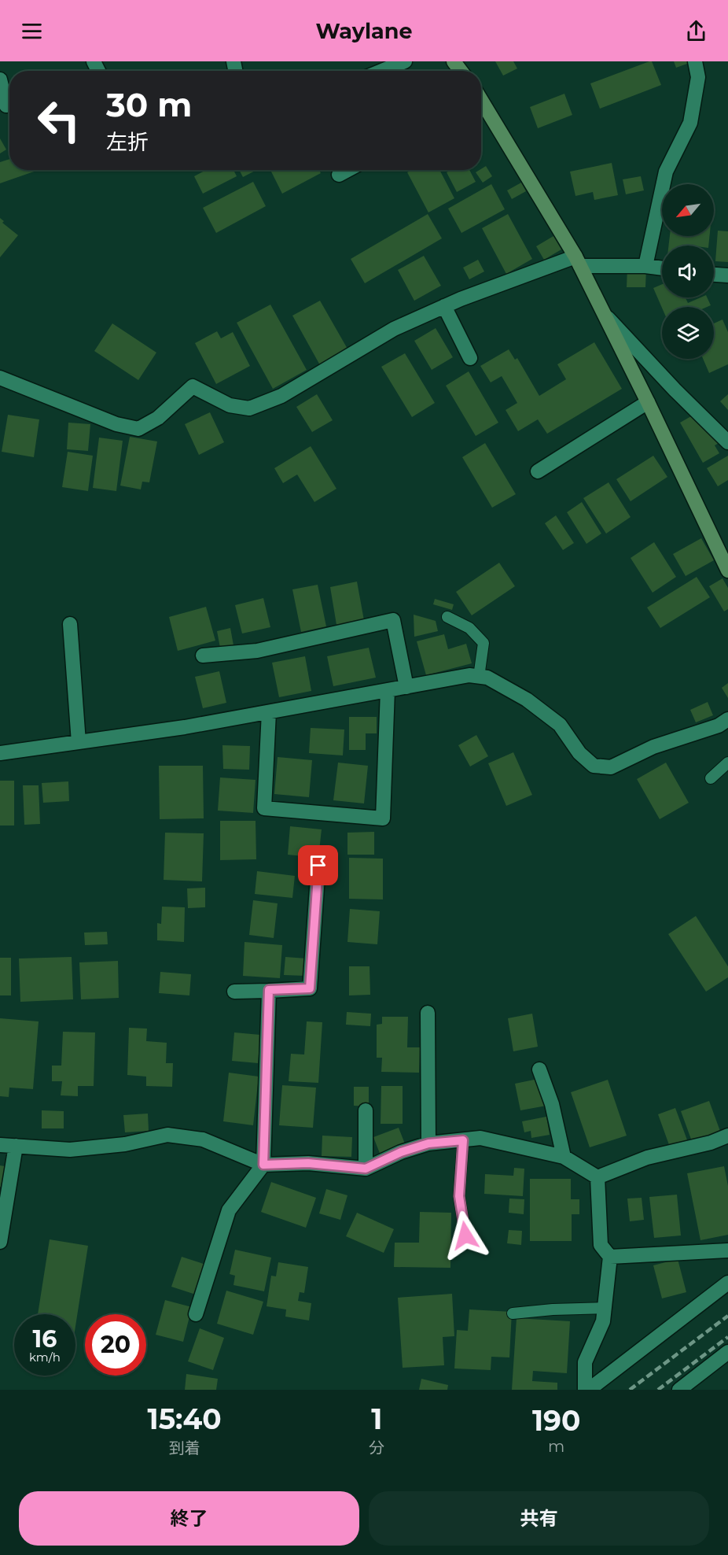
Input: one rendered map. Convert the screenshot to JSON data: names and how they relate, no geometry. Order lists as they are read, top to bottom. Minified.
{"north":"bottom left","page":{"header":"Waylane","turn":["30 m","左折"],"speed":"16 km/h","limit":"20","eta":["15:40","到着","1","分","190","m"],"buttons":["終了","共有"]}}
